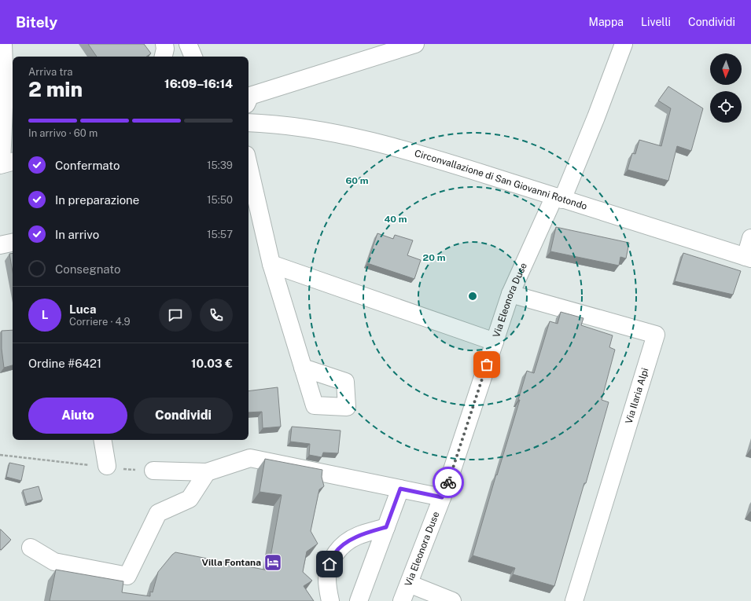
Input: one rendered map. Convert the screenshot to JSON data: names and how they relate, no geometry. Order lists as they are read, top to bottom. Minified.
{"streets":{"street":["Circonvallazione di San Giovanni Rotondo","Via Eleonora Duse","Via Ilaria Alpi"]},"crossings":[["Circonvallazione di San Giovanni Rotondo","Via Eleonora Duse"],["Via Eleonora Duse","Via Ilaria Alpi"]],"places":{"hotel":["Villa Fontana"]},"north":"bottom","page":{"header":"Bitely","nav":["Mappa","Livelli","Condividi"],"heading":["2 min","Arriva tra","16:09–16:14"],"panel":["Luca","Corriere · 4.9","Ordine #6421","10.03 €"],"bar":"In arrivo · 60 m","list":[["Confermato","15:39"],["In preparazione","15:50"],["In arrivo","15:57"],"Consegnato"],"round":"L","buttons":["Aiuto","Condividi"]},"rings":["60 m","40 m","20 m"]}
